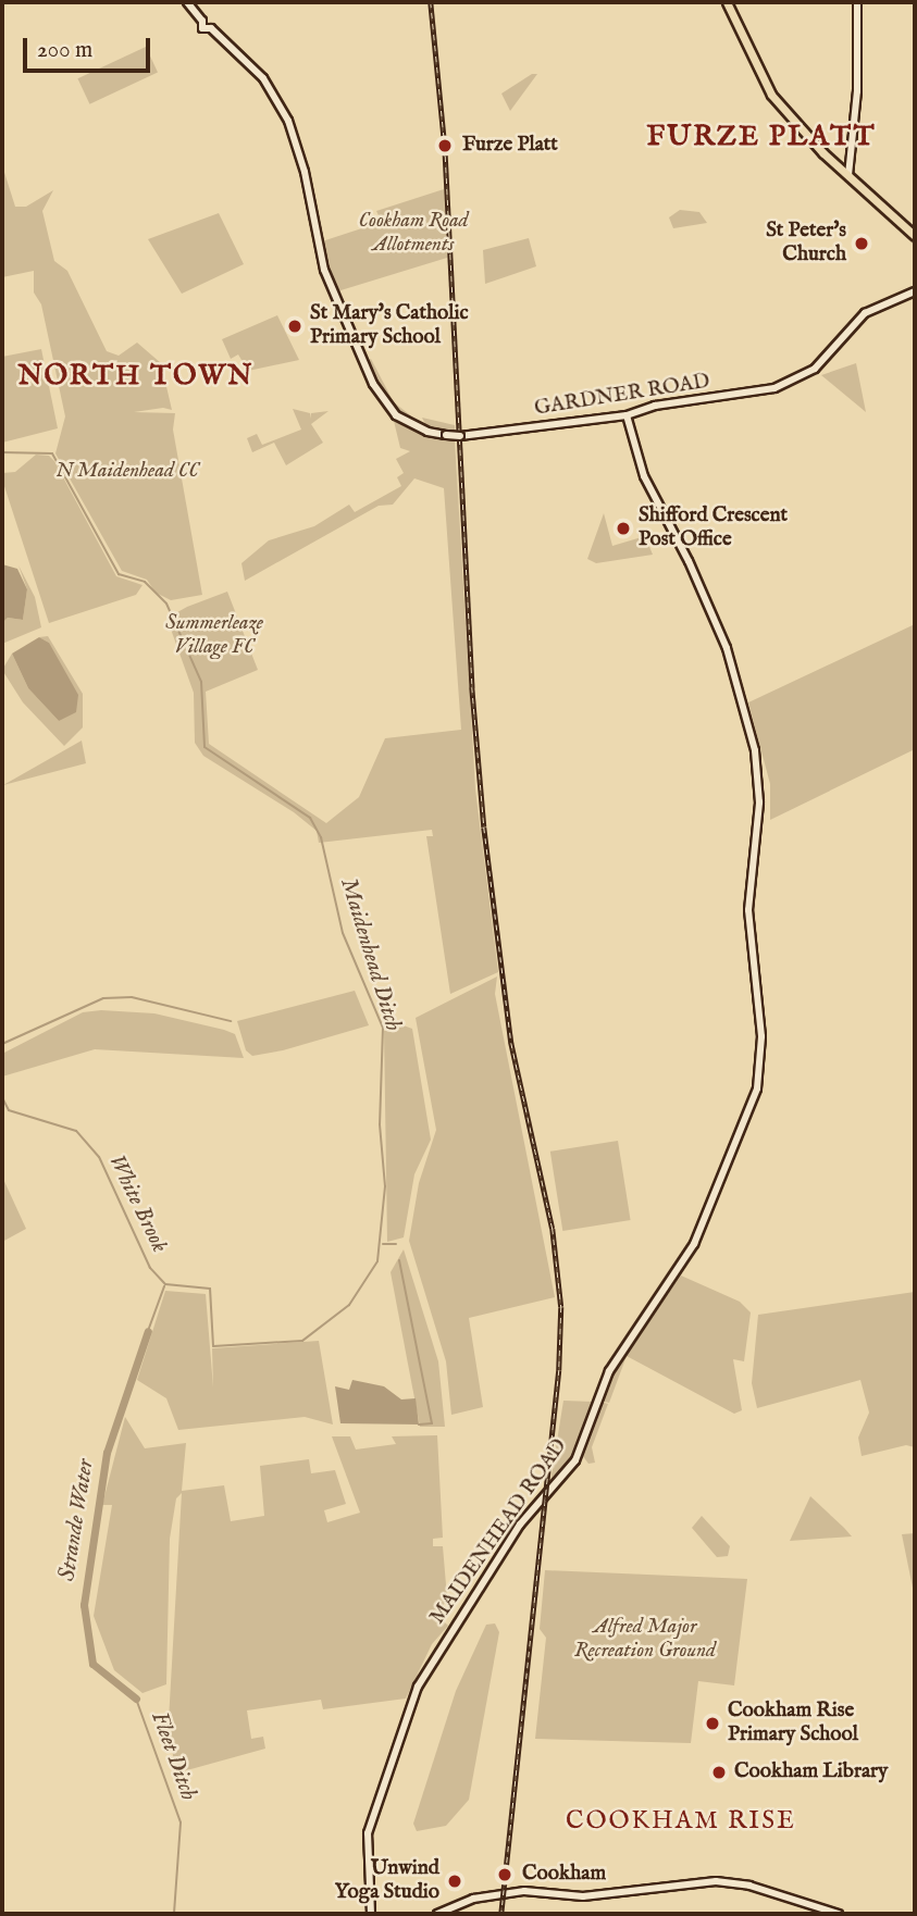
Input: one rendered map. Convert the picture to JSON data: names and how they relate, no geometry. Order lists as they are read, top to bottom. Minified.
{"streets":{"main road":["GARDNER ROAD","MAIDENHEAD ROAD"]},"crossings":[["GARDNER ROAD","MAIDENHEAD ROAD"]],"districts":["FURZE PLATT","NORTH TOWN","COOKHAM RISE"],"water":["Maidenhead Ditch","White Brook","Strande Water","Fleet Ditch"],"parks":["Cookham Road Allotments","N Maidenhead CC","Summerleaze Village FC","Alfred Major Recreation Ground"],"places":["Furze Platt","St Peter's Church","St Mary's Catholic Primary School","Shifford Crescent Post Office","Cookham Rise Primary School","Cookham Library","Cookham","Unwind Yoga Studio"],"scale_bar":"200 m"}
